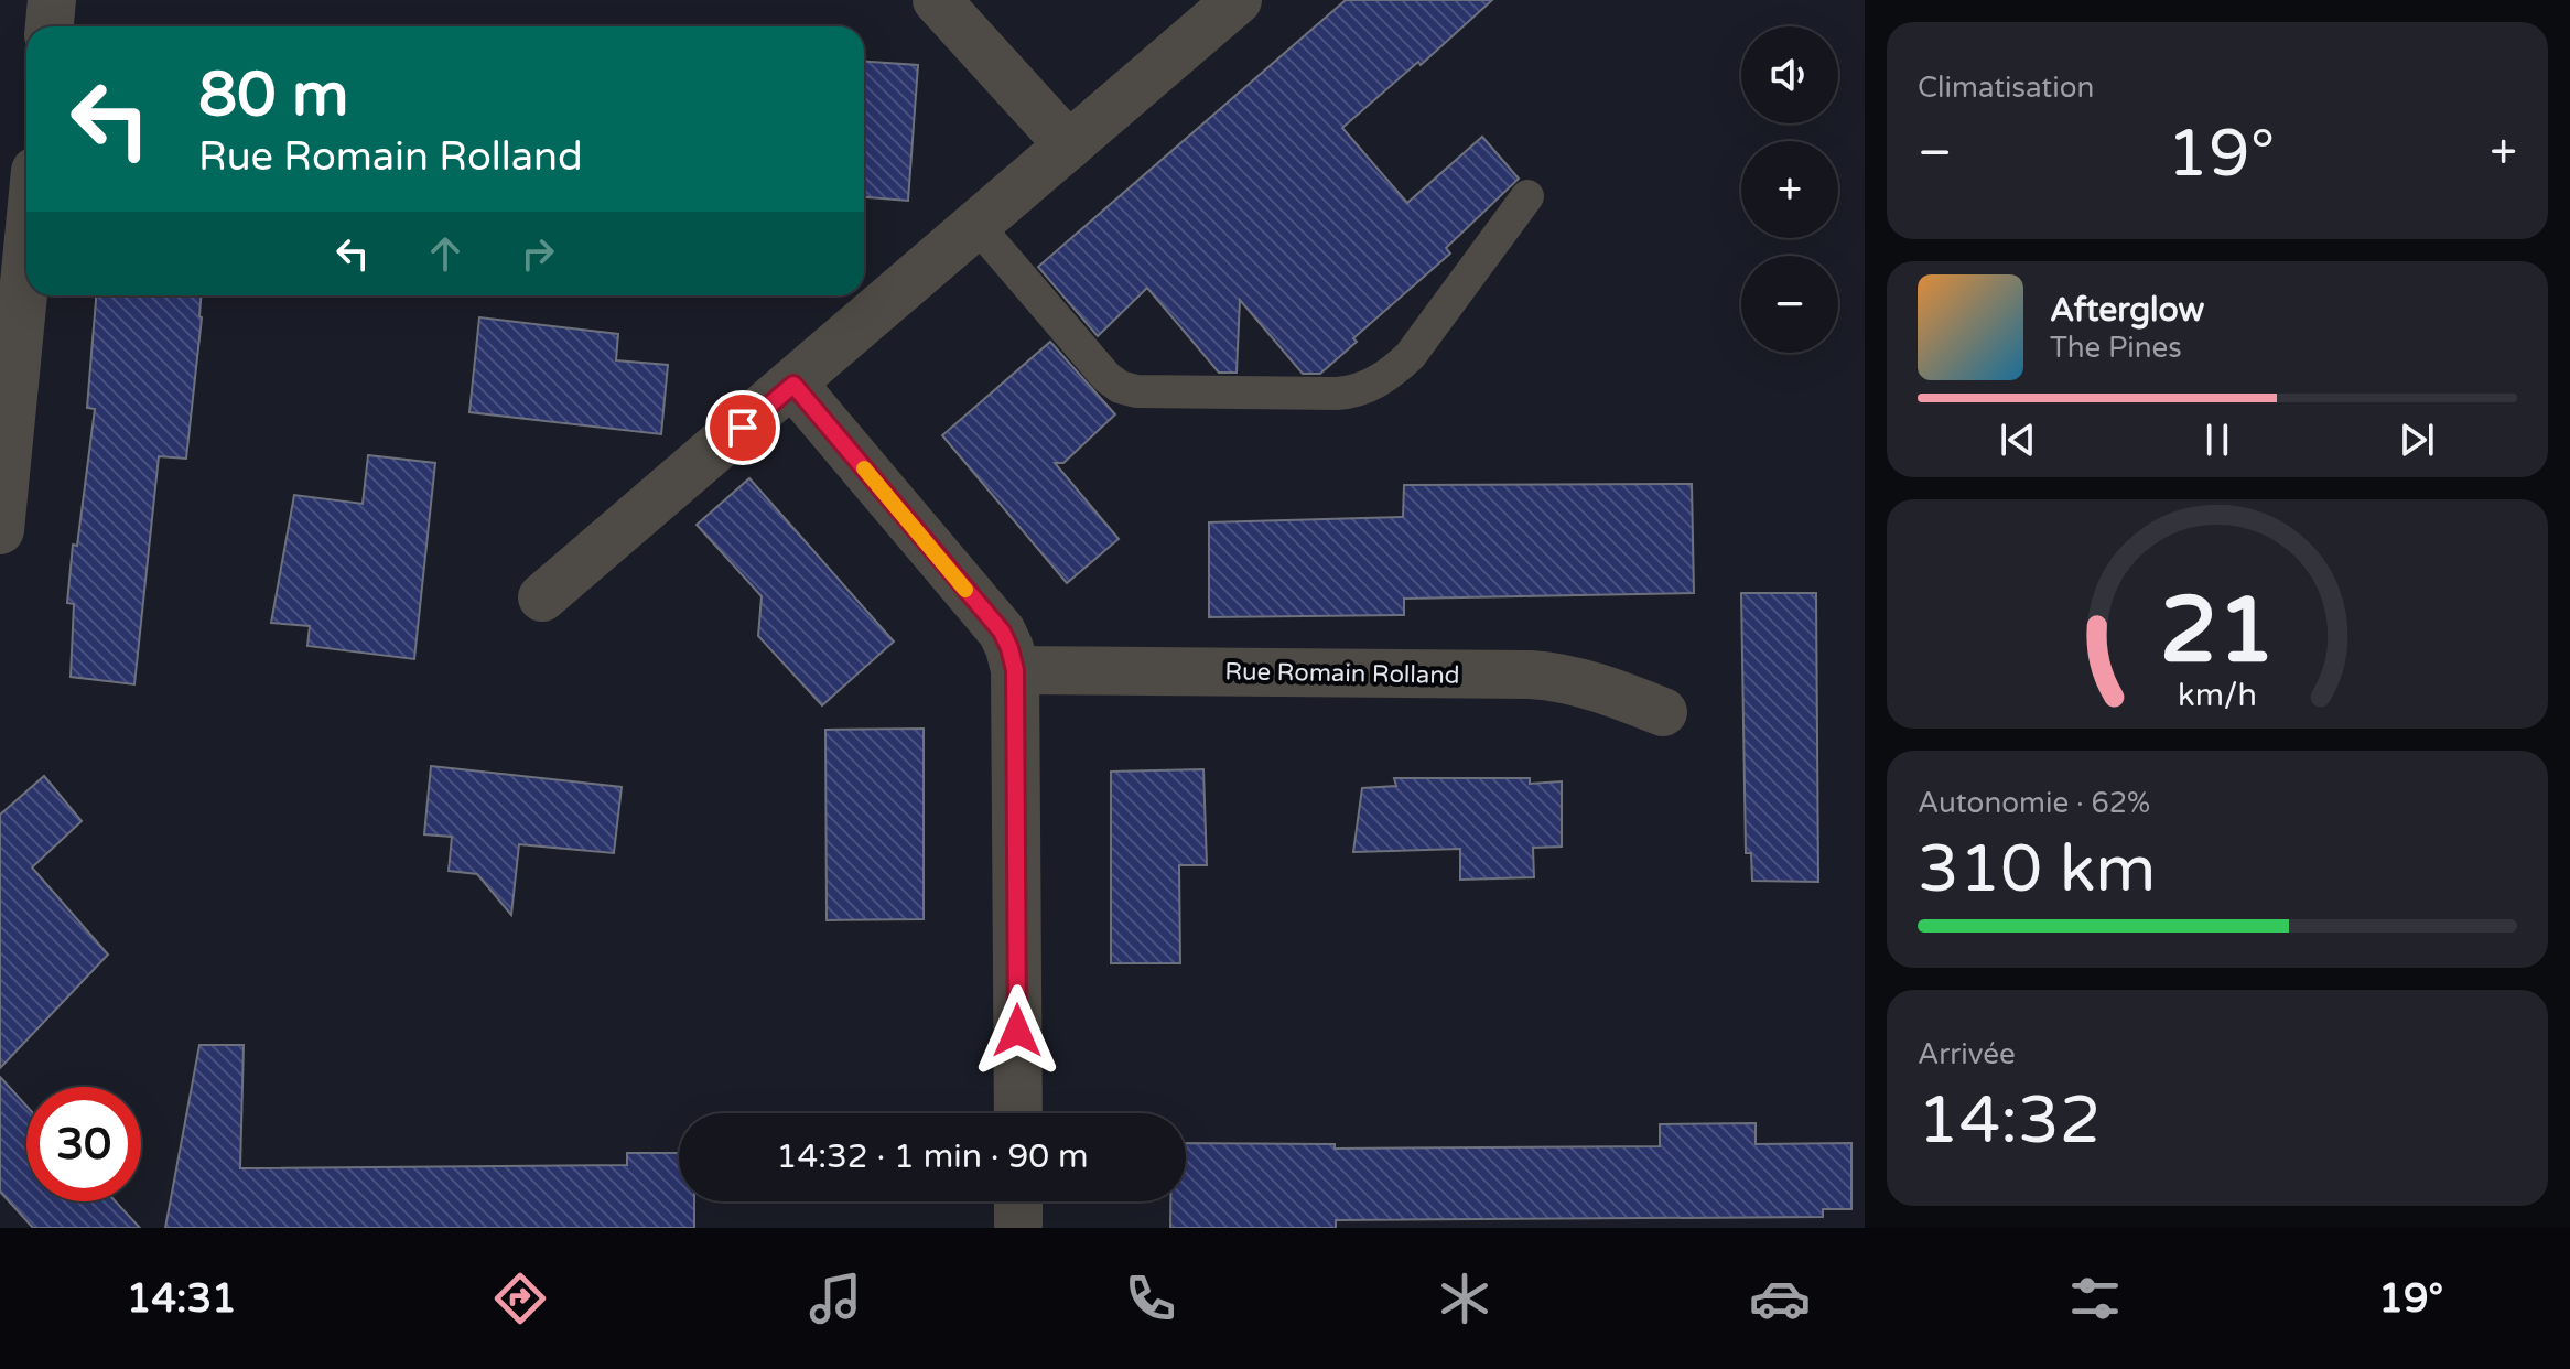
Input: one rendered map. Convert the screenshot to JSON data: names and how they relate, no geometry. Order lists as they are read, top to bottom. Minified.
{"streets":{"street":["Rue Romain Rolland"]},"page":{"tile":["Climatisation",["Autonomie · 62%","310 km"],["Arrivée","14:32"]],"map_buttons":["+","−"],"turn":["80 m","Rue Romain Rolland"],"heat":["−","19°","+"],"song":["Afterglow","The Pines"],"limit":"30","trip":"14:32 · 1 min · 90 m","tabs":["14:31","19°"],"gauge":["21","km/h"]}}
